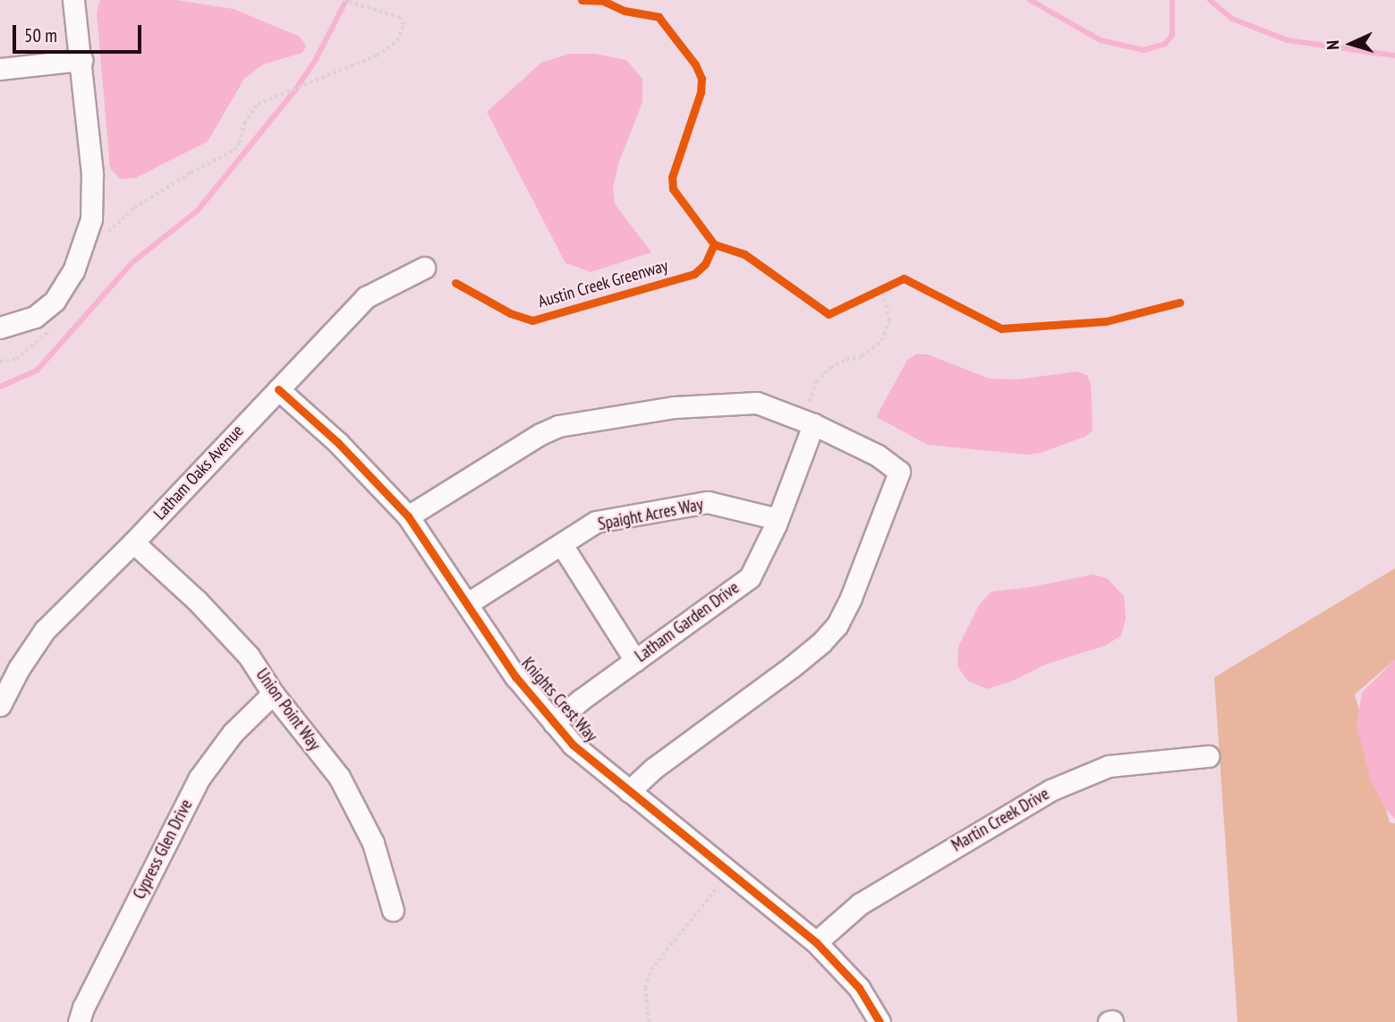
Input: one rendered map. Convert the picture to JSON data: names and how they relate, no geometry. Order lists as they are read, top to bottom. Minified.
{"streets":{"street":["Latham Oaks Avenue","Spaight Acres Way","Latham Garden Drive","Knights Crest Way","Union Point Way","Martin Creek Drive","Cypress Glen Drive"],"cycle path":["Austin Creek Greenway"]},"crossings":[["Latham Oaks Avenue","Knights Crest Way"],["Latham Oaks Avenue","Union Point Way"],["Spaight Acres Way","Latham Garden Drive"],["Spaight Acres Way","Knights Crest Way"],["Latham Garden Drive","Knights Crest Way"],["Knights Crest Way","Martin Creek Drive"],["Union Point Way","Cypress Glen Drive"]],"scale_bar":"50 m","north":"left"}
